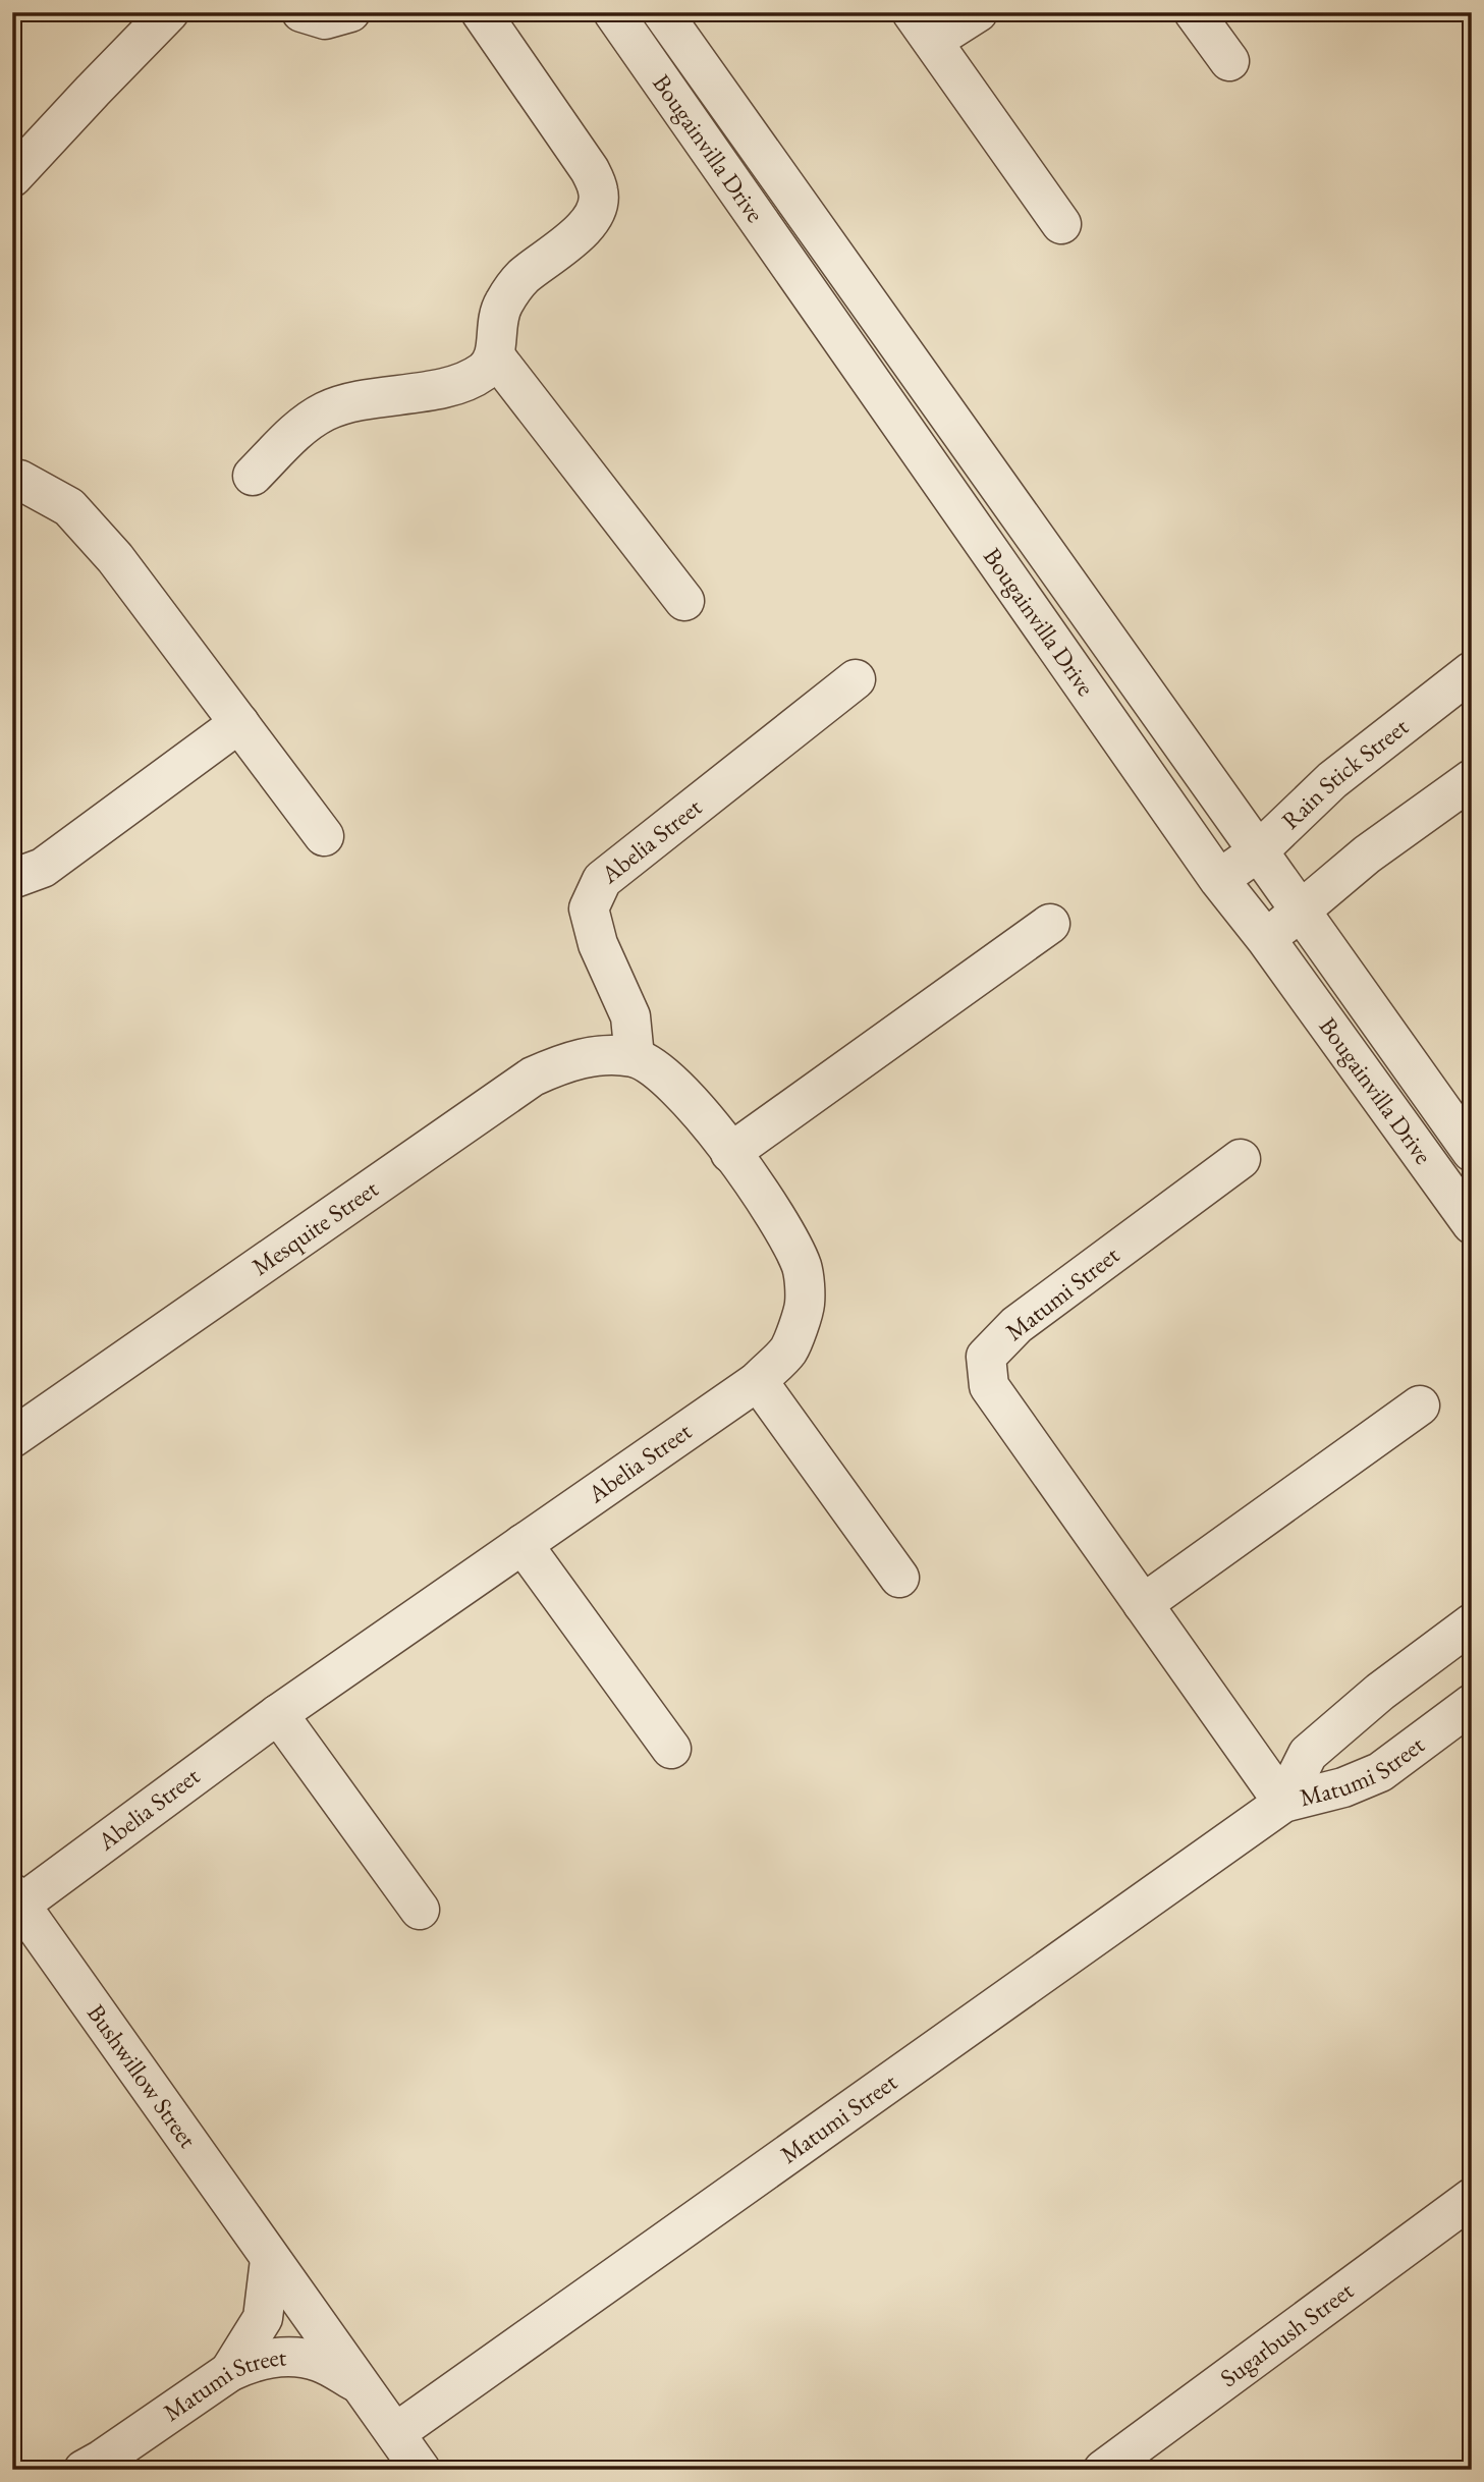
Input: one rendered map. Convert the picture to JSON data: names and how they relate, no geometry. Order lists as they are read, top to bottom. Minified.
{"streets":{"street":["Bougainvilla Drive","Rain Stick Street","Abelia Street","Mesquite Street","Matumi Street","Bushwillow Street","Sugarbush Street"]},"crossings":[["Bougainvilla Drive","Rain Stick Street"],["Abelia Street","Mesquite Street"],["Abelia Street","Bushwillow Street"],["Matumi Street","Bushwillow Street"]]}
